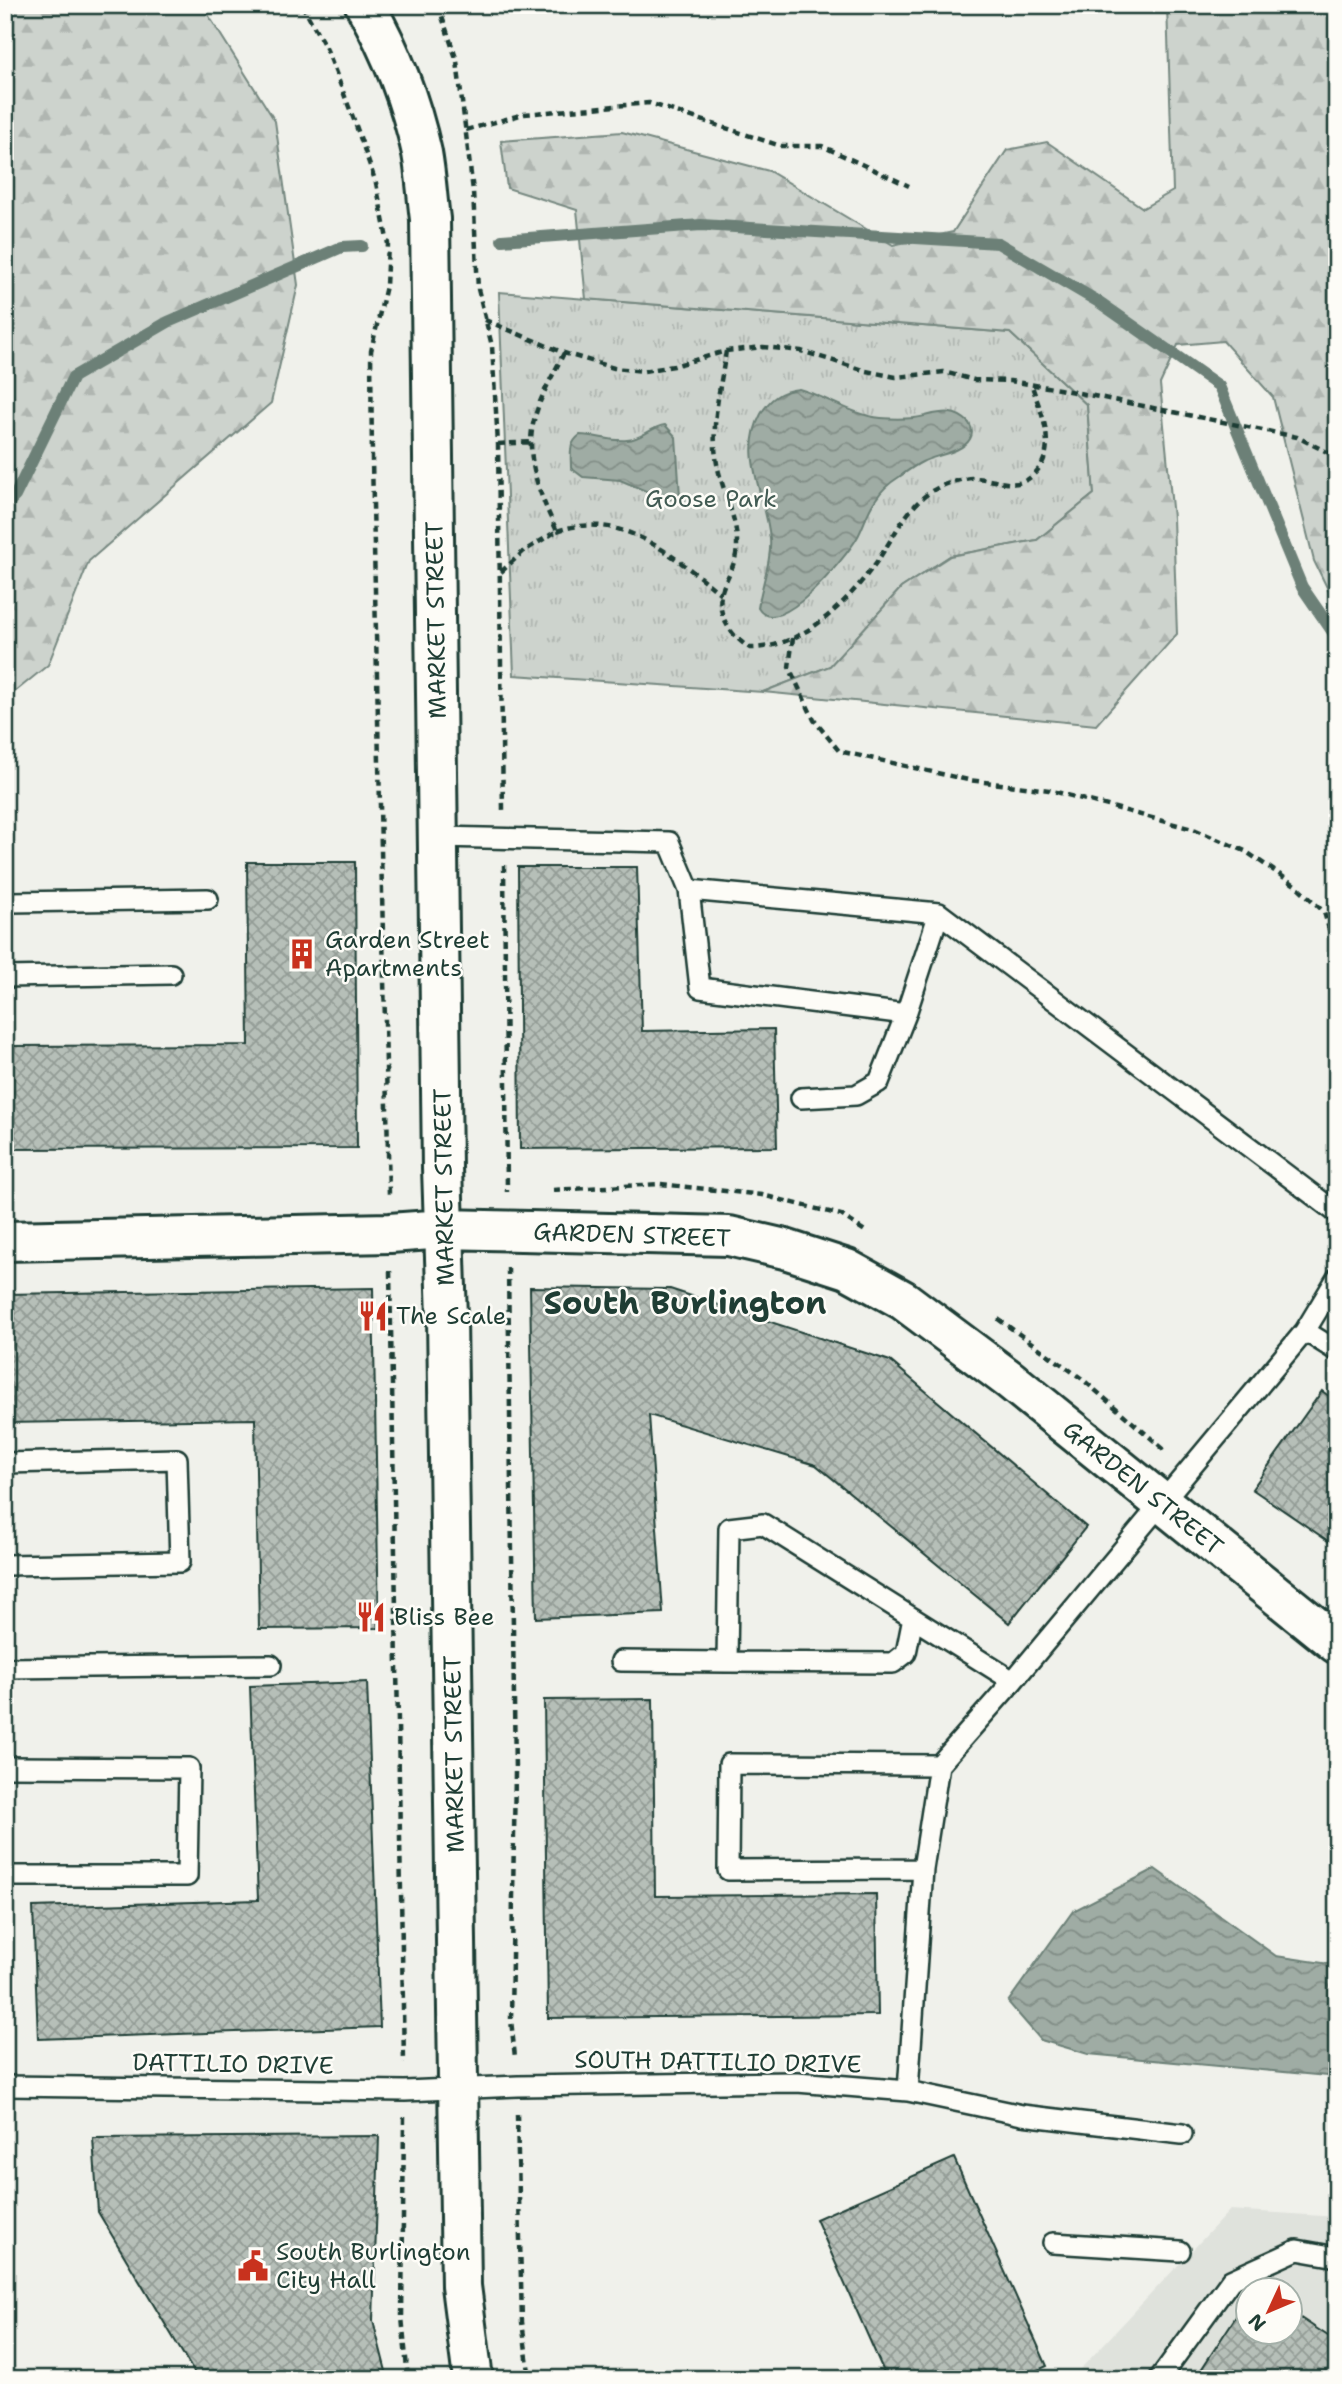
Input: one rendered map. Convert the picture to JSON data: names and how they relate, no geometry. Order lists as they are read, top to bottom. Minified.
{"streets":{"street":["MARKET STREET","GARDEN STREET"],"lane":["SOUTH DATTILIO DRIVE","DATTILIO DRIVE"]},"crossings":[["MARKET STREET","GARDEN STREET"],["MARKET STREET","SOUTH DATTILIO DRIVE"],["MARKET STREET","DATTILIO DRIVE"],["SOUTH DATTILIO DRIVE","DATTILIO DRIVE"]],"districts":["South Burlington"],"parks":["Goose Park"],"places":{"building":["Garden Street Apartments"],"restaurant":["The Scale","Bliss Bee"],"public building":["South Burlington City Hall"]},"north":"bottom left"}
